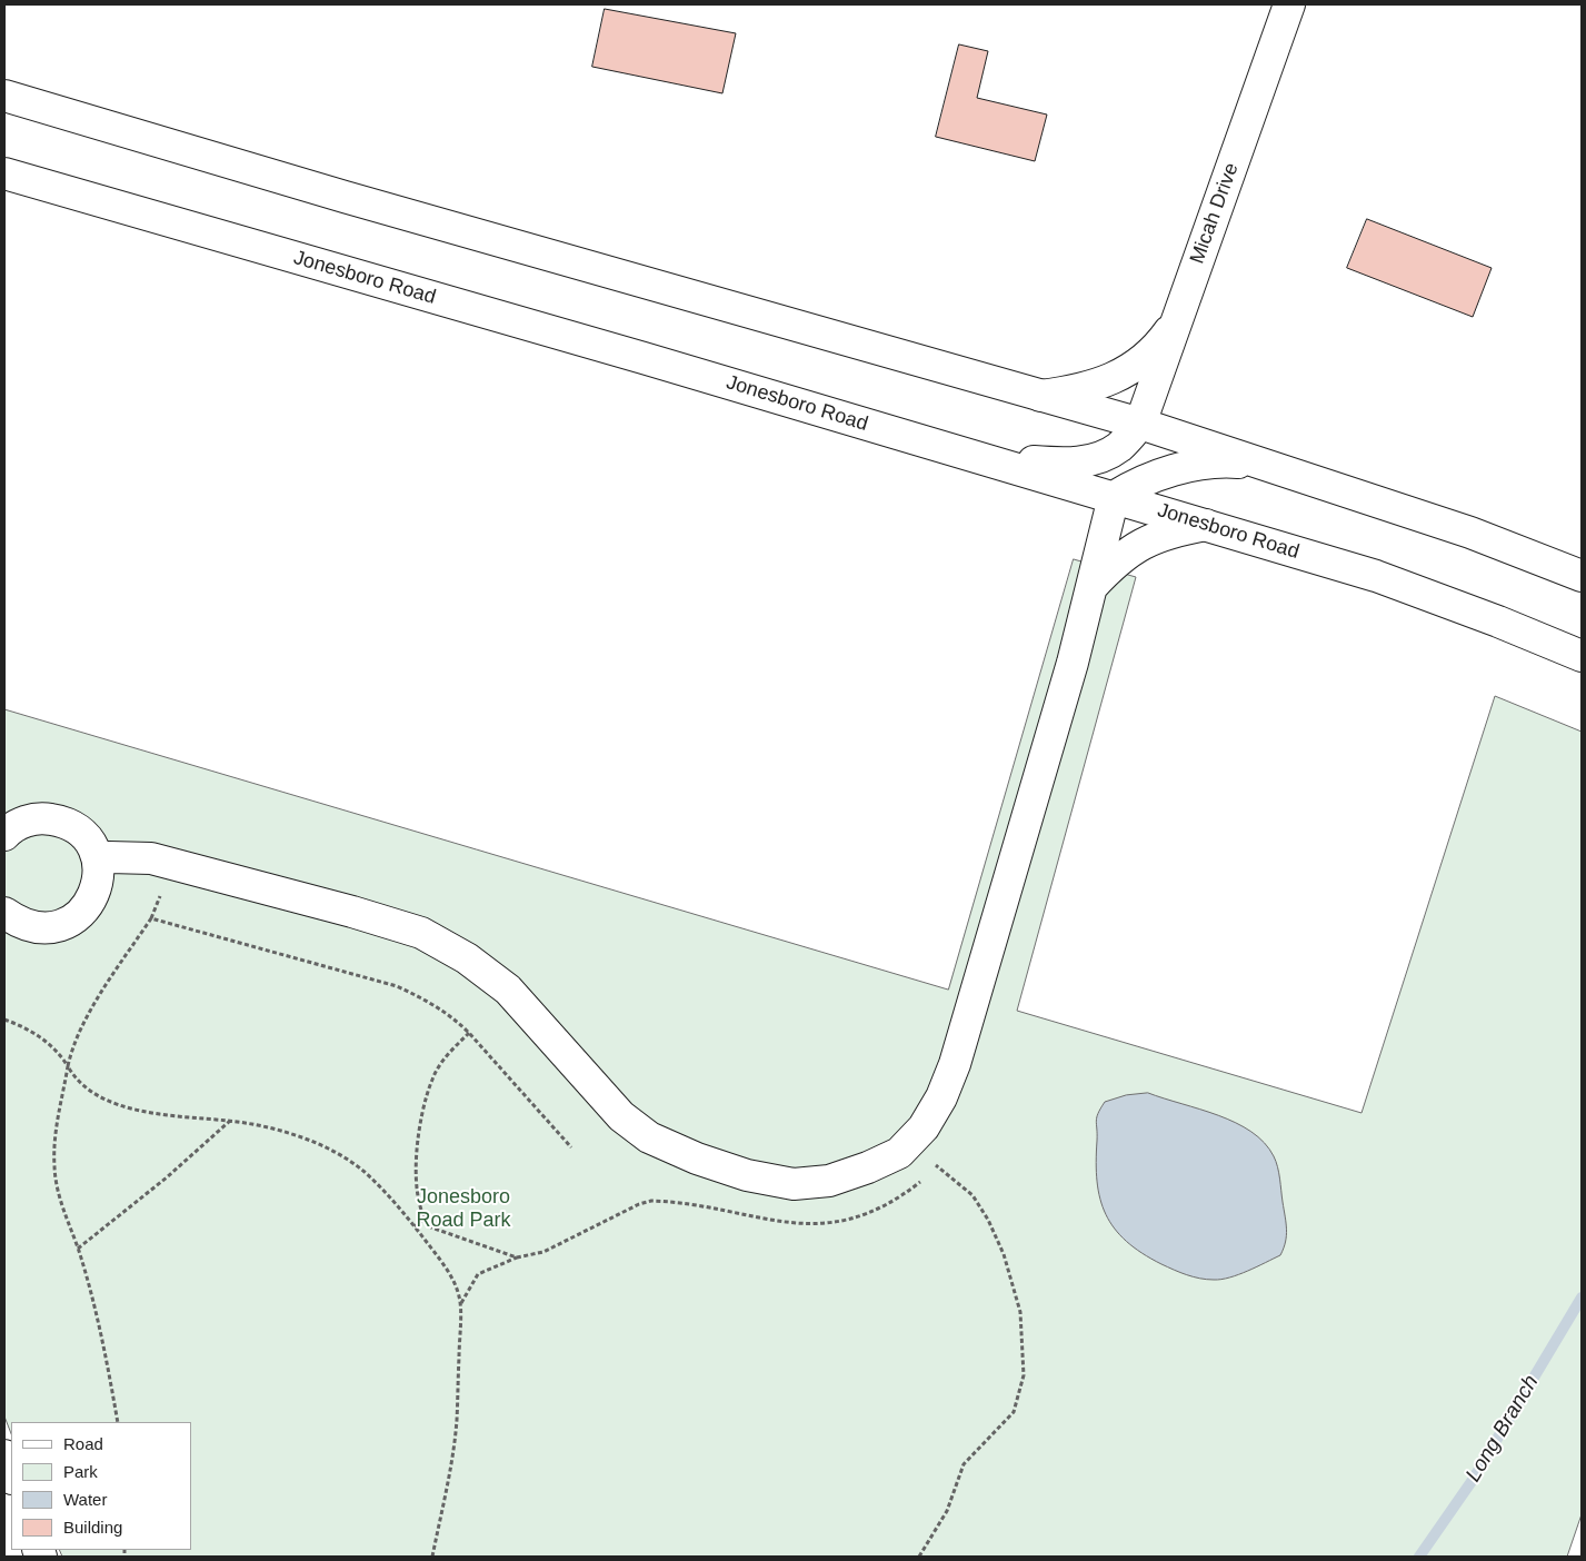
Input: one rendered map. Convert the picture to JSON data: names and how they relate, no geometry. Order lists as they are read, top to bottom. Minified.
{"streets":{"main road":["Micah Drive","Jonesboro Road"]},"water":["Long Branch"],"parks":["Jonesboro Road Park"],"legend":["Road","Park","Water","Building"]}
